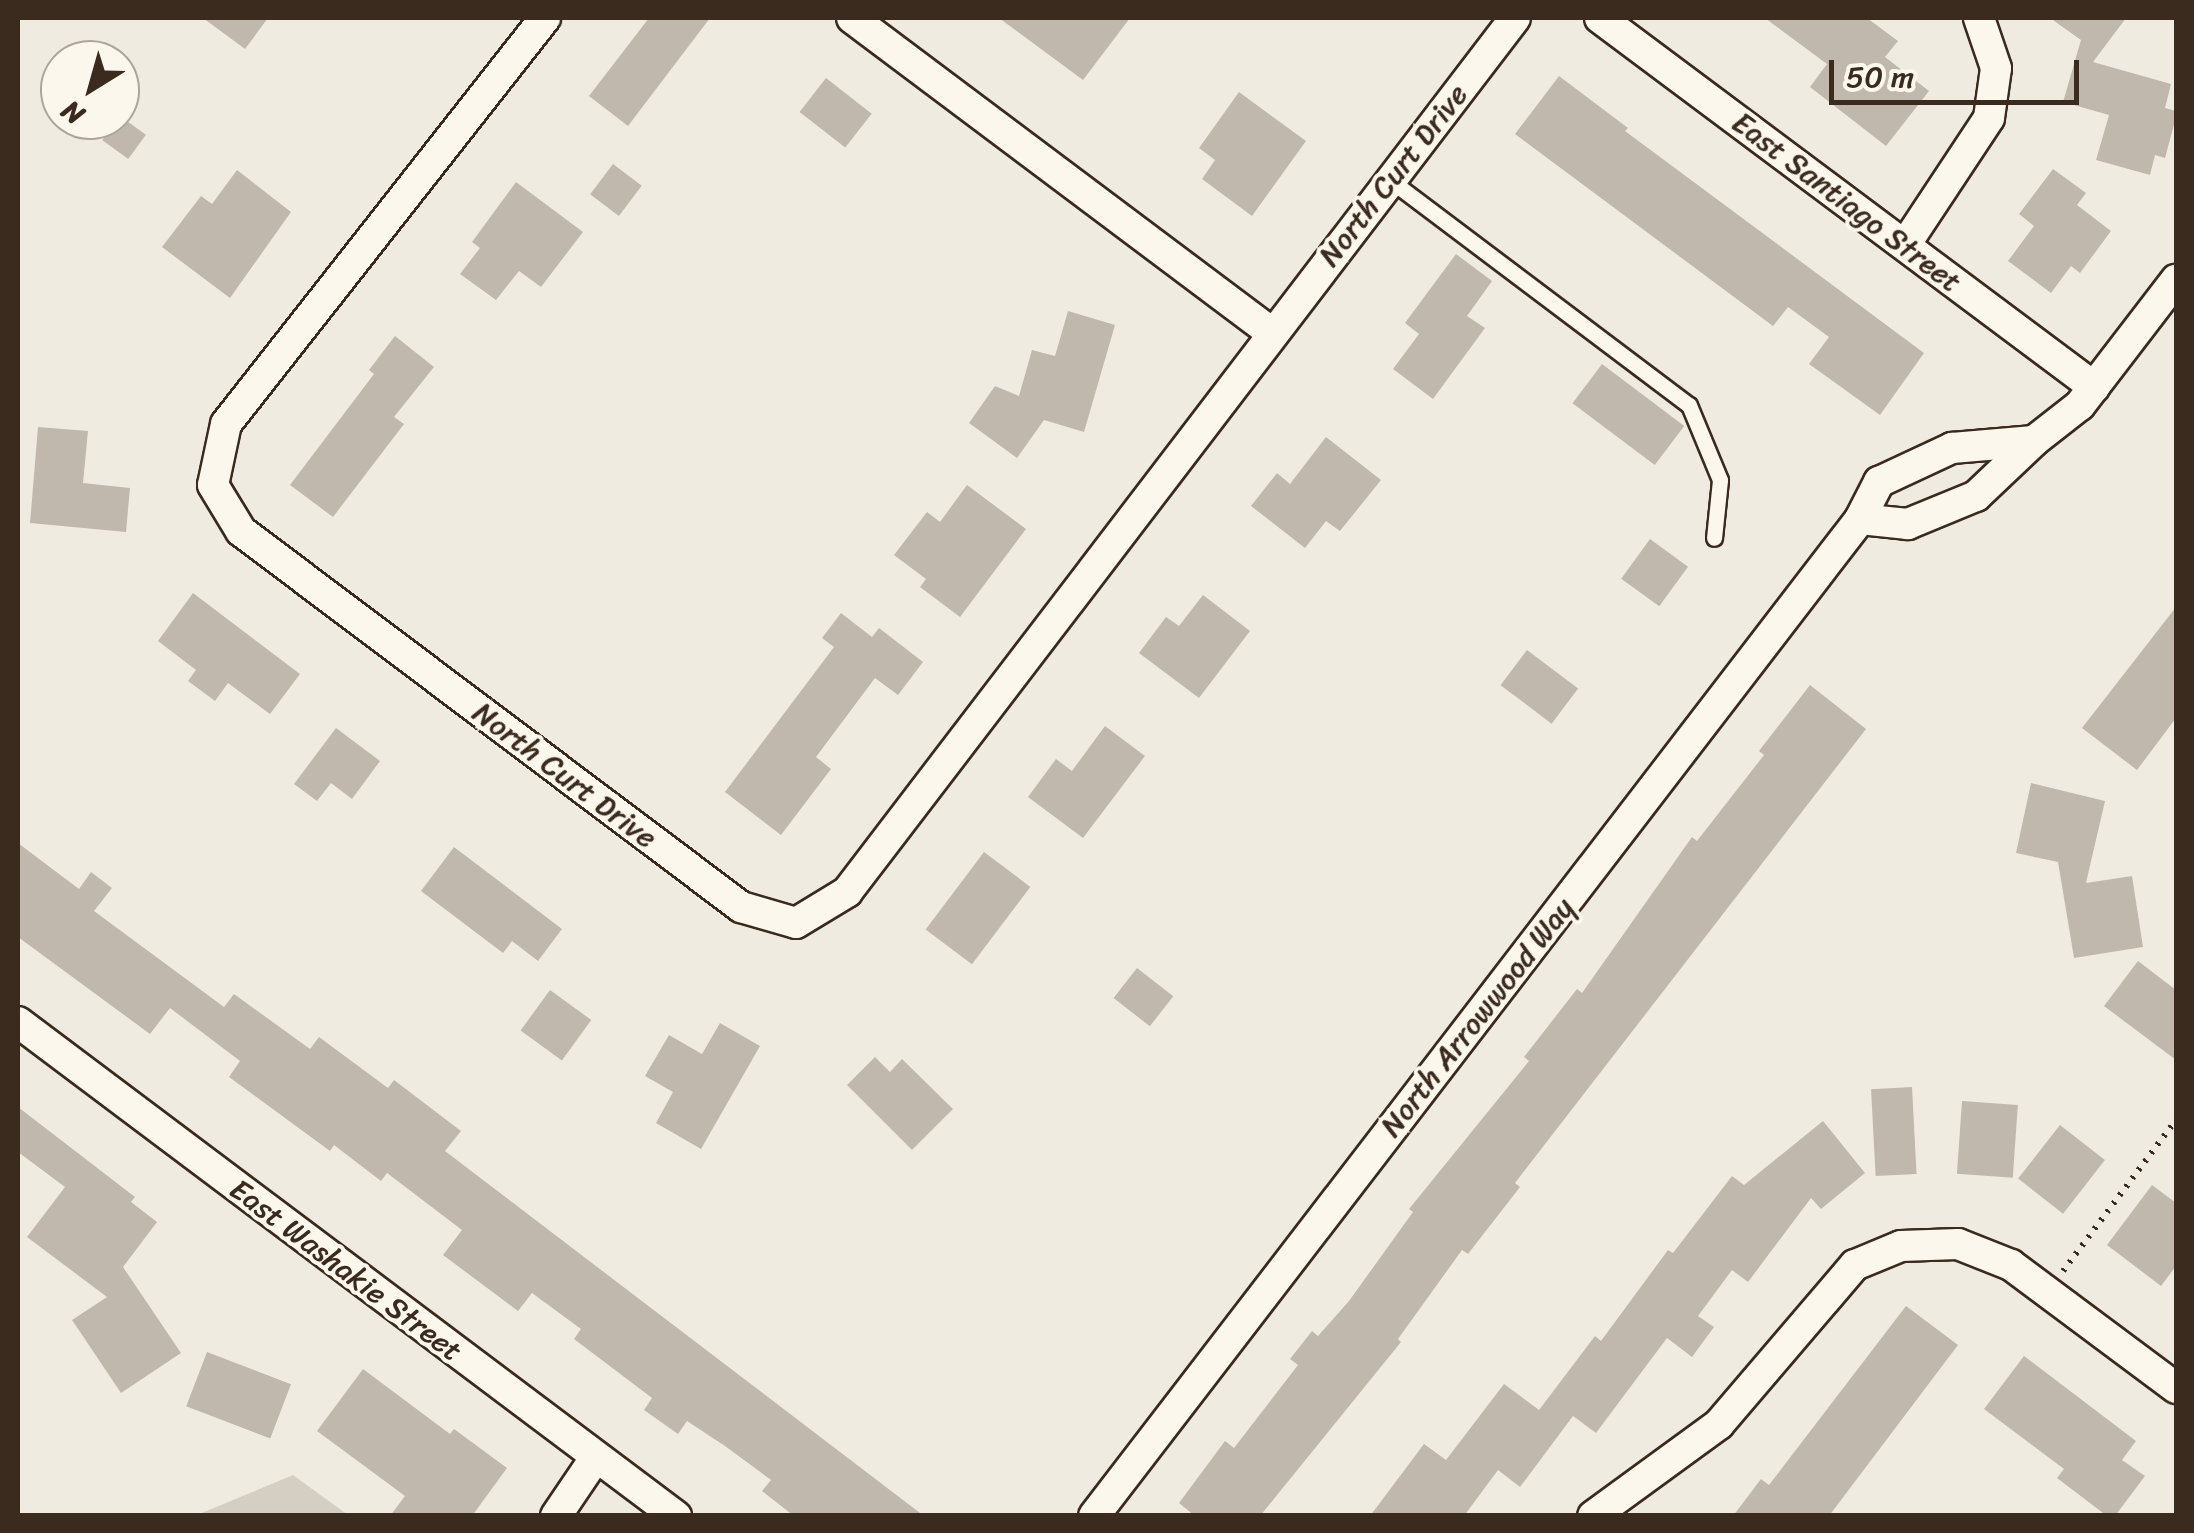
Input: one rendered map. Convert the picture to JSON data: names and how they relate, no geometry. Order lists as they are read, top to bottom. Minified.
{"streets":{"street":["North Curt Drive","East Santiago Street","North Arrowwood Way","East Washakie Street"]},"scale_bar":"50 m","north":"bottom left"}
